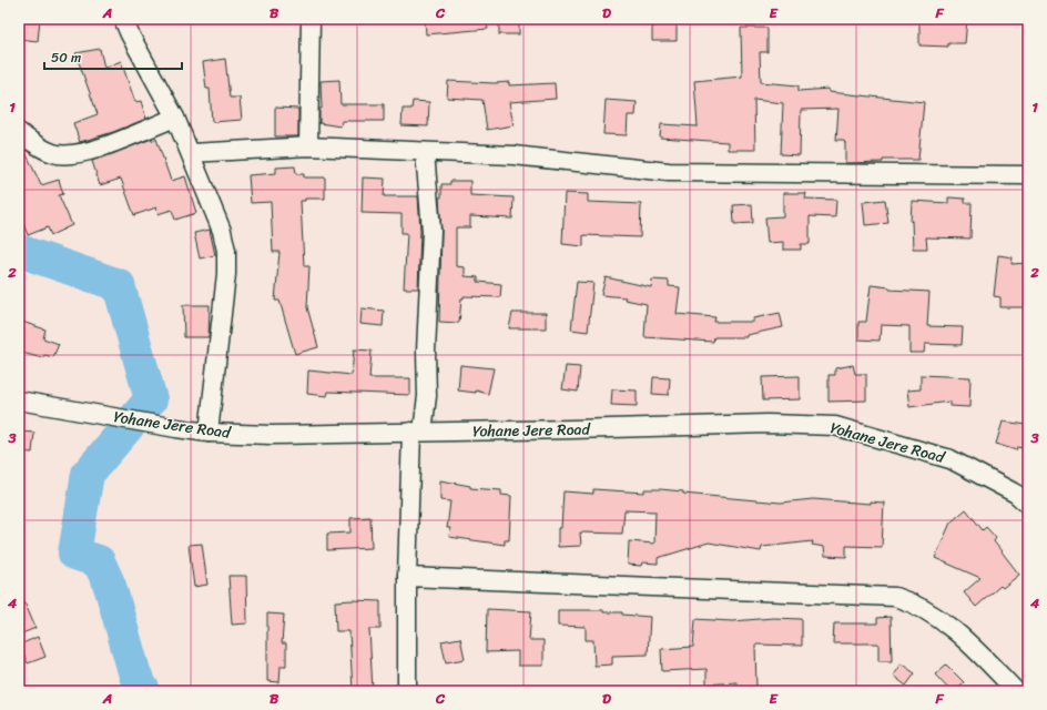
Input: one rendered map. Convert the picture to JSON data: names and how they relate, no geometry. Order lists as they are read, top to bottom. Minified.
{"streets":{"street":["Yohane Jere Road"]},"scale_bar":"50 m","grid":{"columns":["A","B","C","D","E","F"],"rows":["1","2","3","4"]}}
